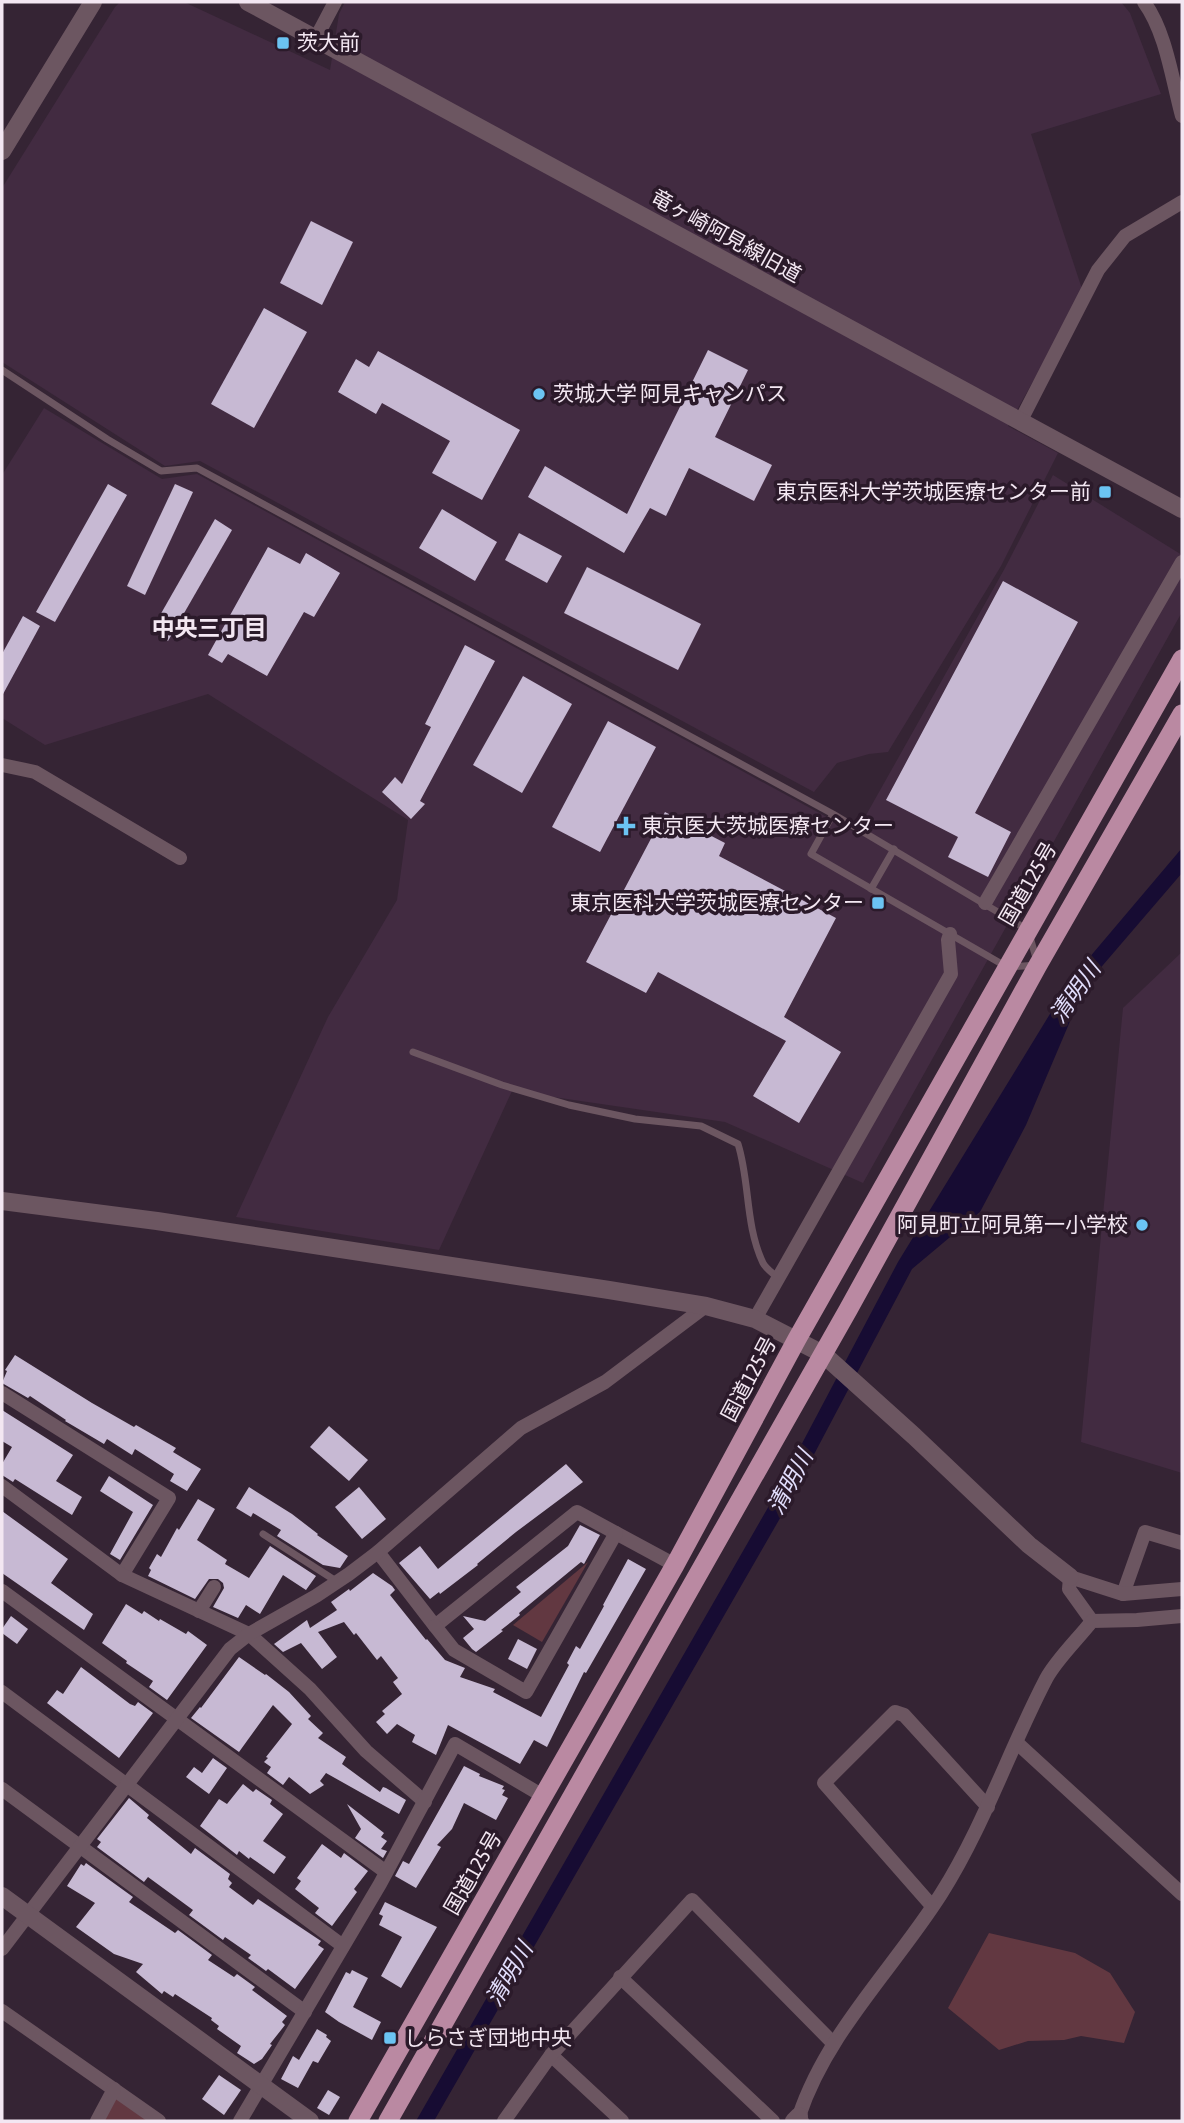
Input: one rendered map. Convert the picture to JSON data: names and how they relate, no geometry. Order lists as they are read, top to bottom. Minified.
{"streets":{"highway":["国道125号"],"street":["竜ヶ崎阿見線旧道"]},"districts":["中央三丁目"],"water":["清明川"],"places":{"transit":["茨大前","東京医科大学茨城医療センター前","東京医科大学茨城医療センター","しらさぎ団地中央"],"other":["茨城大学 阿見キャンパス","阿見町立阿見第一小学校"],"health":["東京医大茨城医療センター"]}}
